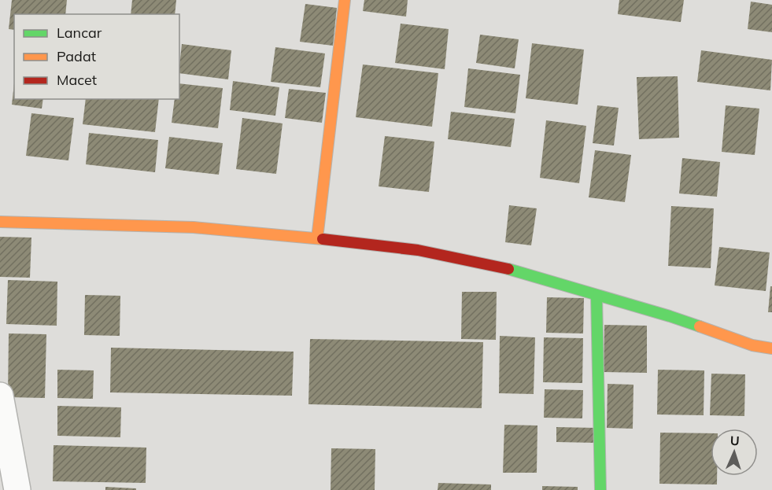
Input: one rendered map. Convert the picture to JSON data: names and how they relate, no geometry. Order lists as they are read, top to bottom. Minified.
{"legend":["Lancar","Padat","Macet"],"north":"top"}
